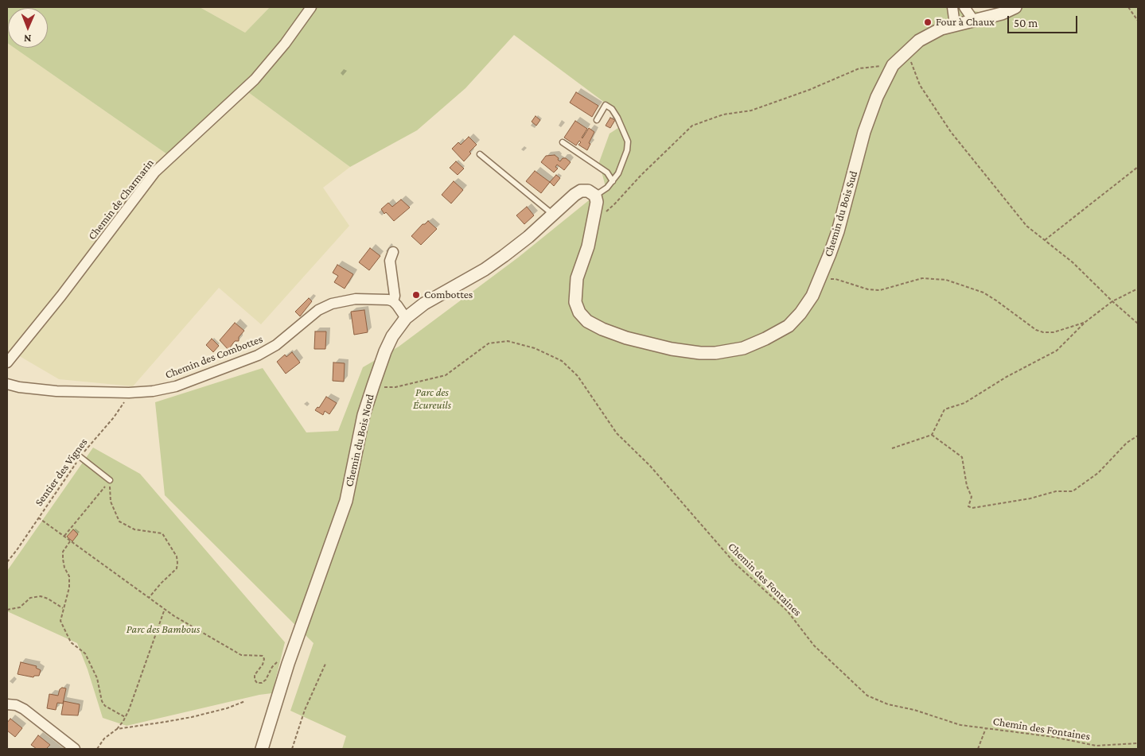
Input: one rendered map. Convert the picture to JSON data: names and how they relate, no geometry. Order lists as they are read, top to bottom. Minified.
{"streets":{"street":["Chemin de Charmarin","Chemin du Bois Sud","Chemin des Combottes","Chemin du Bois Nord"],"path":["Sentier des Vignes","Chemin des Fontaines"]},"crossings":[["Chemin du Bois Sud","Chemin du Bois Nord"],["Chemin des Combottes","Sentier des Vignes"],["Chemin du Bois Nord","Chemin des Fontaines"]],"parks":["Parc des Écureuils","Parc des Bambous"],"places":["Four à Chaux","Combottes"],"scale_bar":"50 m","north":"bottom"}
